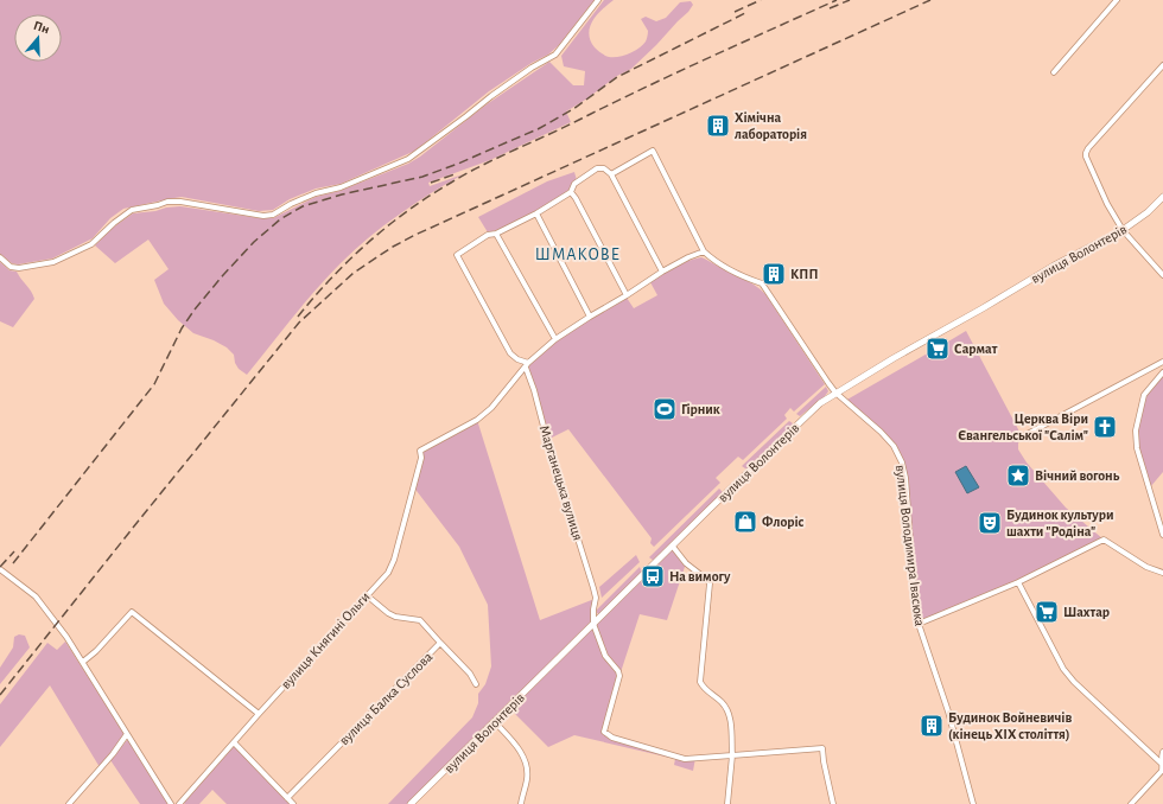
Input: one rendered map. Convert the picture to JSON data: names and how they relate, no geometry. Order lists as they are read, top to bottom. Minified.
{"streets":{"street":["вулиця Волонтерів","Марганецька вулиця","вулиця Володимира Івасюка","вулиця Княгині Ольги","вулиця Балка Суслова"]},"crossings":[["вулиця Волонтерів","Марганецька вулиця"],["вулиця Волонтерів","вулиця Володимира Івасюка"],["Марганецька вулиця","вулиця Княгині Ольги"],["вулиця Княгині Ольги","вулиця Балка Суслова"]],"districts":["ШМАКОВЕ"],"places":{"building":["Хімічна лабораторія","КПП","Будинок Войневичів (кінець ХІХ століття)"],"supermarket":["Сармат","Шахтар"],"sports":["Гірник"],"church":["Церква Віри Євангельської \"Салім\""],"place":["Вічний вогонь"],"shop":["Флоріс"],"theatre":["Будинок культури шахти \"Родіна\""],"bus stop":["На вимогу"]},"north":"top"}
